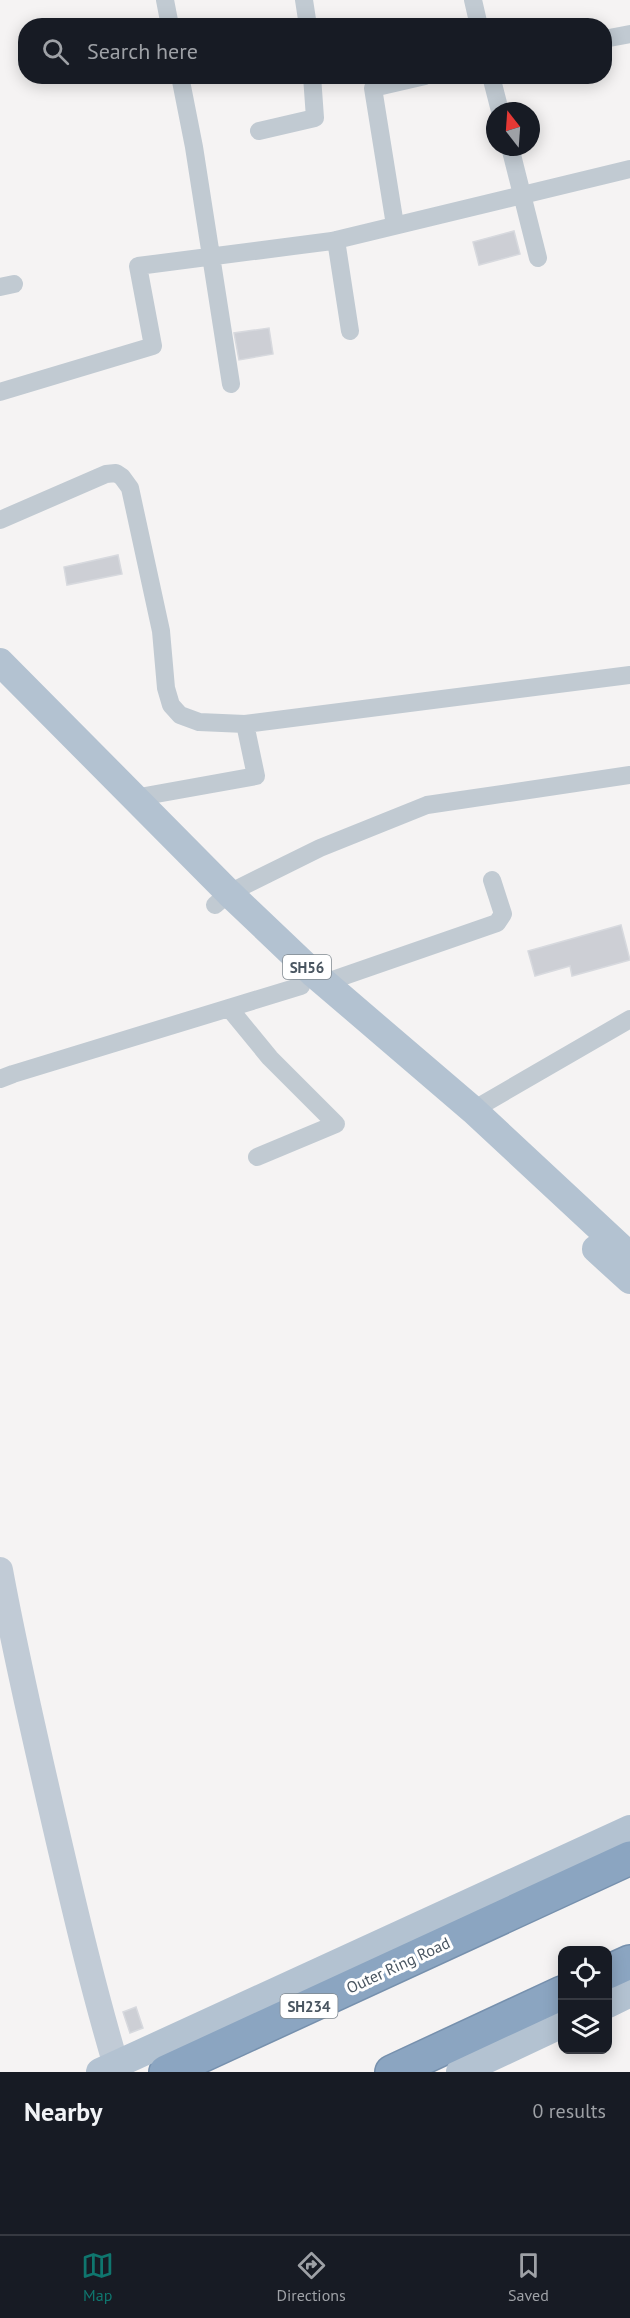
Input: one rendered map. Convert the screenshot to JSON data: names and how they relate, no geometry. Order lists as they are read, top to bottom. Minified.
{"streets":{"highway":["Outer Ring Road","SH234"],"main road":["SH56"]},"north":"top","page":{"search":"Search here","heading":["Nearby","0 results"],"nav":["Map","Directions","Saved"]}}
